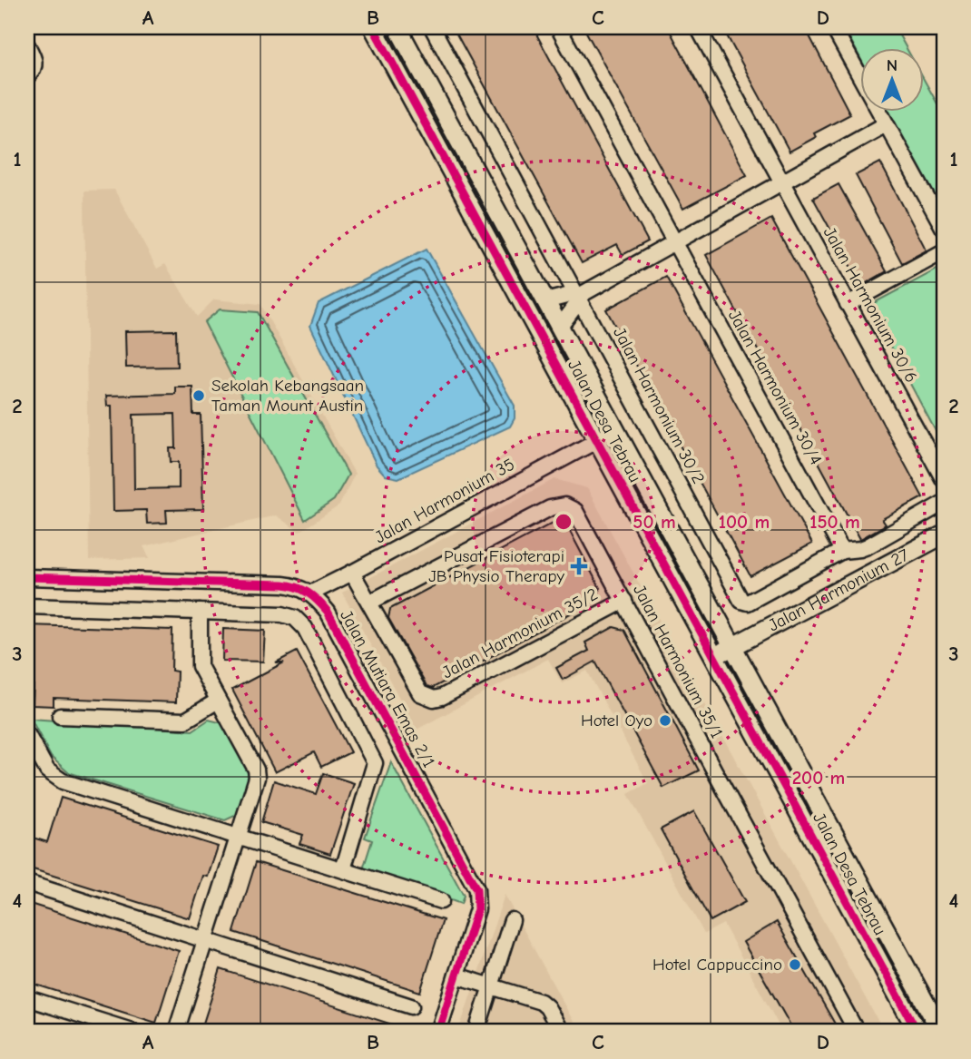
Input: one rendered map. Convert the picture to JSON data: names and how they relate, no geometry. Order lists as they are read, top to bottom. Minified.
{"streets":{"street":["Jalan Harmonium 30/6","Jalan Harmonium 30/4","Jalan Harmonium 30/2","Jalan Desa Tebrau","Jalan Harmonium 35","Jalan Harmonium 27","Jalan Harmonium 35/2","Jalan Harmonium 35/1","Jalan Mutiara Emas 2/1"]},"crossings":[["Jalan Harmonium 30/4","Jalan Harmonium 30/2"],["Jalan Desa Tebrau","Jalan Harmonium 35"],["Jalan Desa Tebrau","Jalan Harmonium 27"],["Jalan Harmonium 35","Jalan Harmonium 35/2"],["Jalan Harmonium 35","Jalan Mutiara Emas 2/1"],["Jalan Harmonium 35/2","Jalan Harmonium 35/1"]],"places":{"other":["Sekolah Kebangsaan Taman Mount Austin","Hotel Oyo","Hotel Cappuccino"],"health":["Pusat Fisioterapi JB Physio Therapy"]},"north":"top","grid":{"columns":["A","B","C","D"],"rows":["1","2","3","4"]},"rings":["50 m","100 m","150 m","200 m"]}
